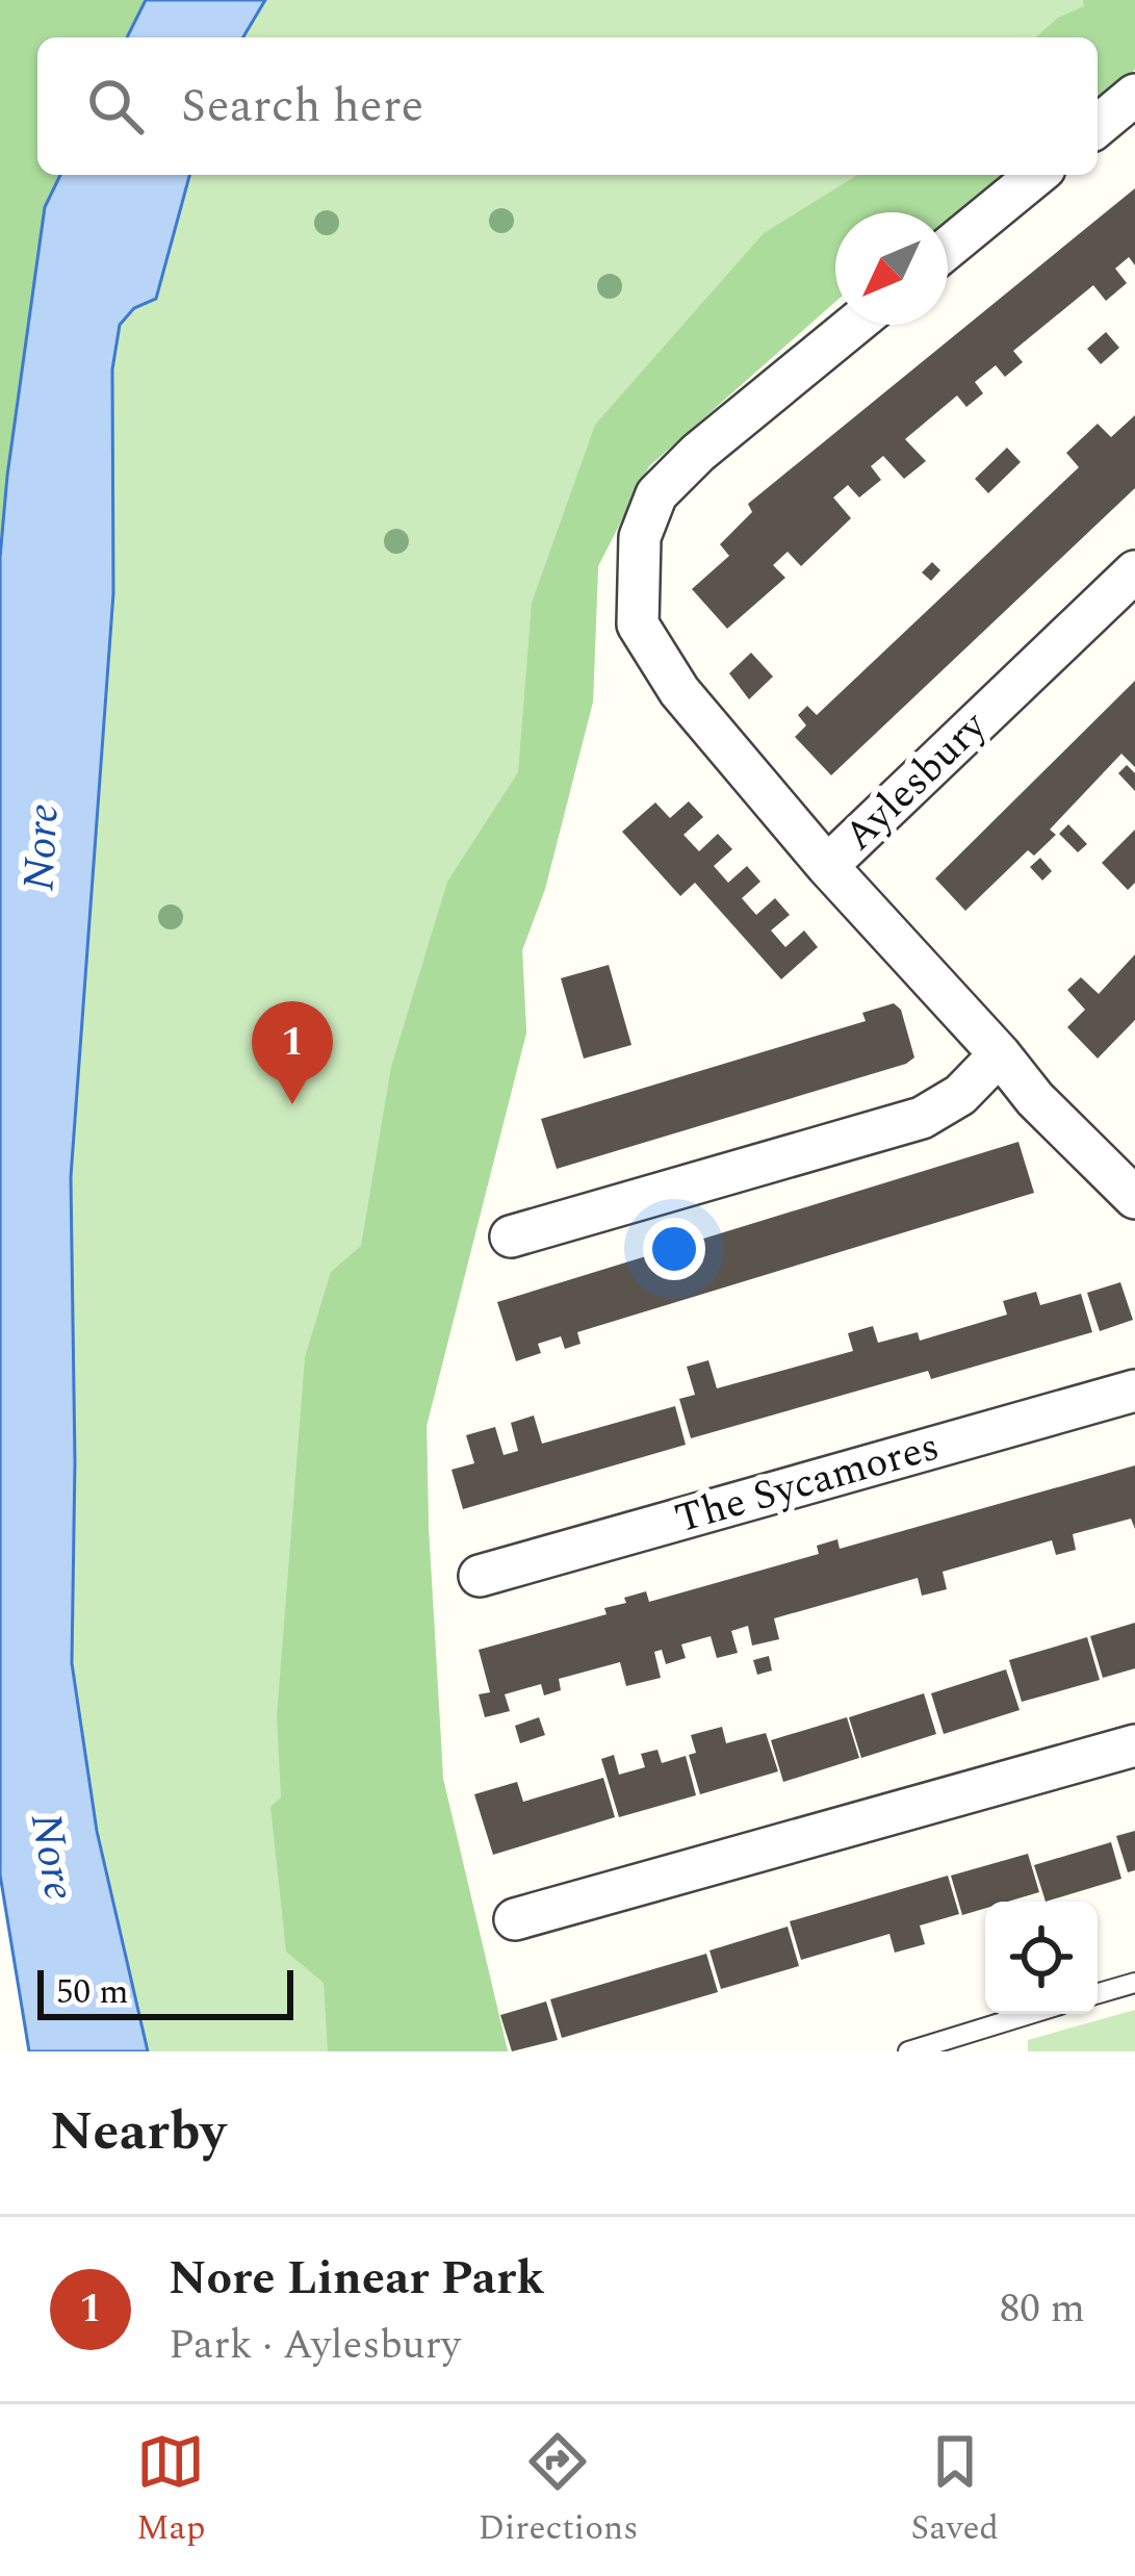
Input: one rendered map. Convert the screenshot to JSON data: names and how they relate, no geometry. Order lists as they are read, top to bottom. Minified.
{"streets":{"street":["Aylesbury","The Sycamores"]},"water":["Nore"],"scale_bar":"50 m","north":"bottom left","page":{"search":"Search here","pins":"1","scale":"50 m","heading":"Nearby","list":[{"mark":"1","name":"Nore Linear Park","note":"Park · Aylesbury","value":"80 m"}],"nav":["Map","Directions","Saved"]}}
